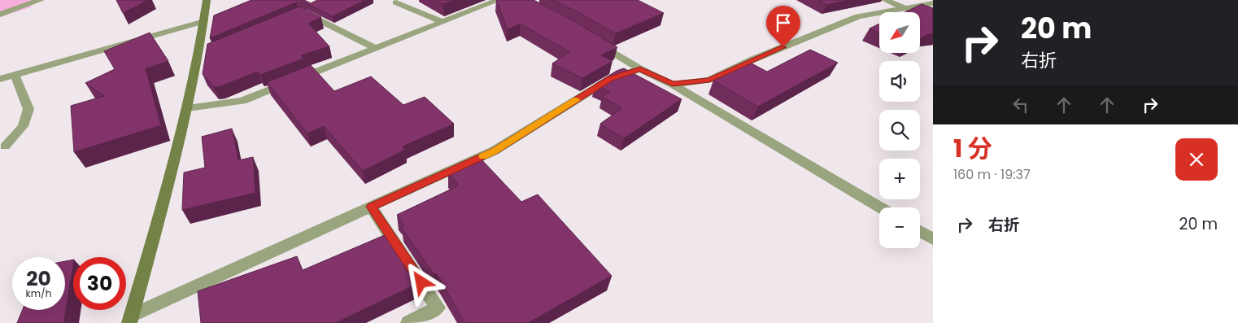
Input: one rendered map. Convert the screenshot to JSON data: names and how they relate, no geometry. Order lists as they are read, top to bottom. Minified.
{"north":"bottom left","page":{"turn":["20 m","右折"],"map_buttons":["+","−"],"heading":["1 分","160 m · 19:37"],"list":[{"name":"右折","value":"20 m"}],"speed":"20 km/h","limit":"30"}}
